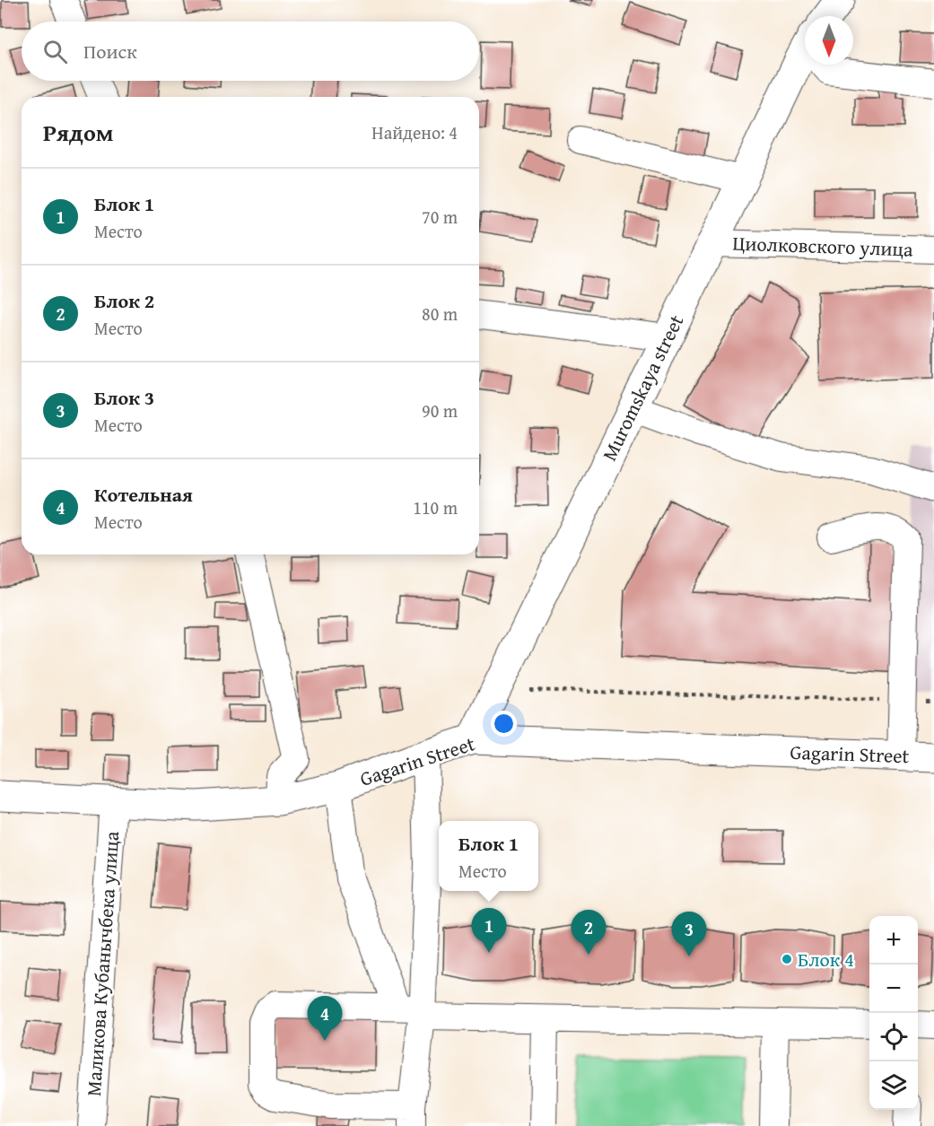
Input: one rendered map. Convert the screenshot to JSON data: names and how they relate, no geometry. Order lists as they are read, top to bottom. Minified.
{"streets":{"main road":["Muromskaya street","Gagarin Street"],"street":["Циолковского улица","Маликова Кубанычбека улица"]},"crossings":[["Циолковского улица","Muromskaya street"],["Muromskaya street","Gagarin Street"],["Gagarin Street","Маликова Кубанычбека улица"]],"places":["Блок 4"],"north":"bottom","page":{"search":"Поиск","heading":["Рядом","Найдено: 4"],"list":[{"mark":"1","name":"Блок 1","note":"Место","value":"70 m"},{"mark":"2","name":"Блок 2","note":"Место","value":"80 m"},{"mark":"3","name":"Блок 3","note":"Место","value":"90 m"},{"mark":"4","name":"Котельная","note":"Место","value":"110 m"}],"popup":["Блок 1","Место"],"pins":["1","2","3","4"],"map_buttons":["+","−"]}}
